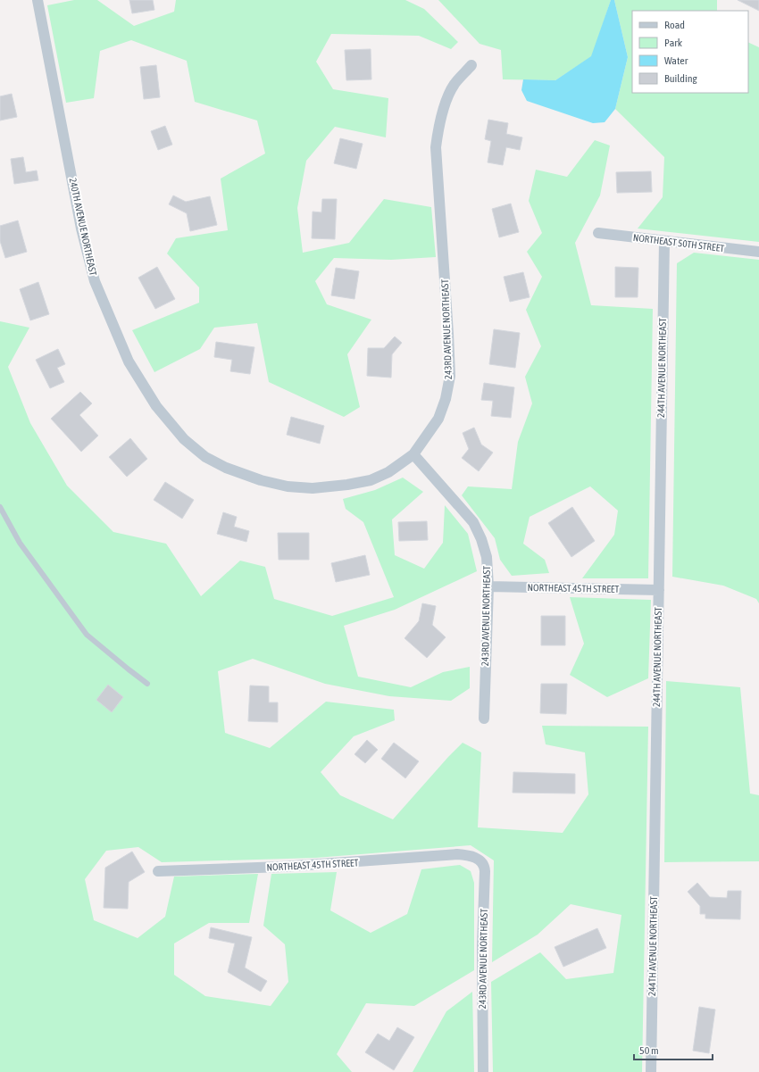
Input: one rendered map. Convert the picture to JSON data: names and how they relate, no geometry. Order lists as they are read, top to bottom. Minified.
{"streets":{"street":["240TH AVENUE NORTHEAST","NORTHEAST 50TH STREET","243RD AVENUE NORTHEAST","244TH AVENUE NORTHEAST","NORTHEAST 45TH STREET"]},"crossings":[["240TH AVENUE NORTHEAST","243RD AVENUE NORTHEAST"],["NORTHEAST 50TH STREET","244TH AVENUE NORTHEAST"],["243RD AVENUE NORTHEAST","NORTHEAST 45TH STREET"],["244TH AVENUE NORTHEAST","NORTHEAST 45TH STREET"]],"legend":["Road","Park","Water","Building"],"scale_bar":"50 m"}
